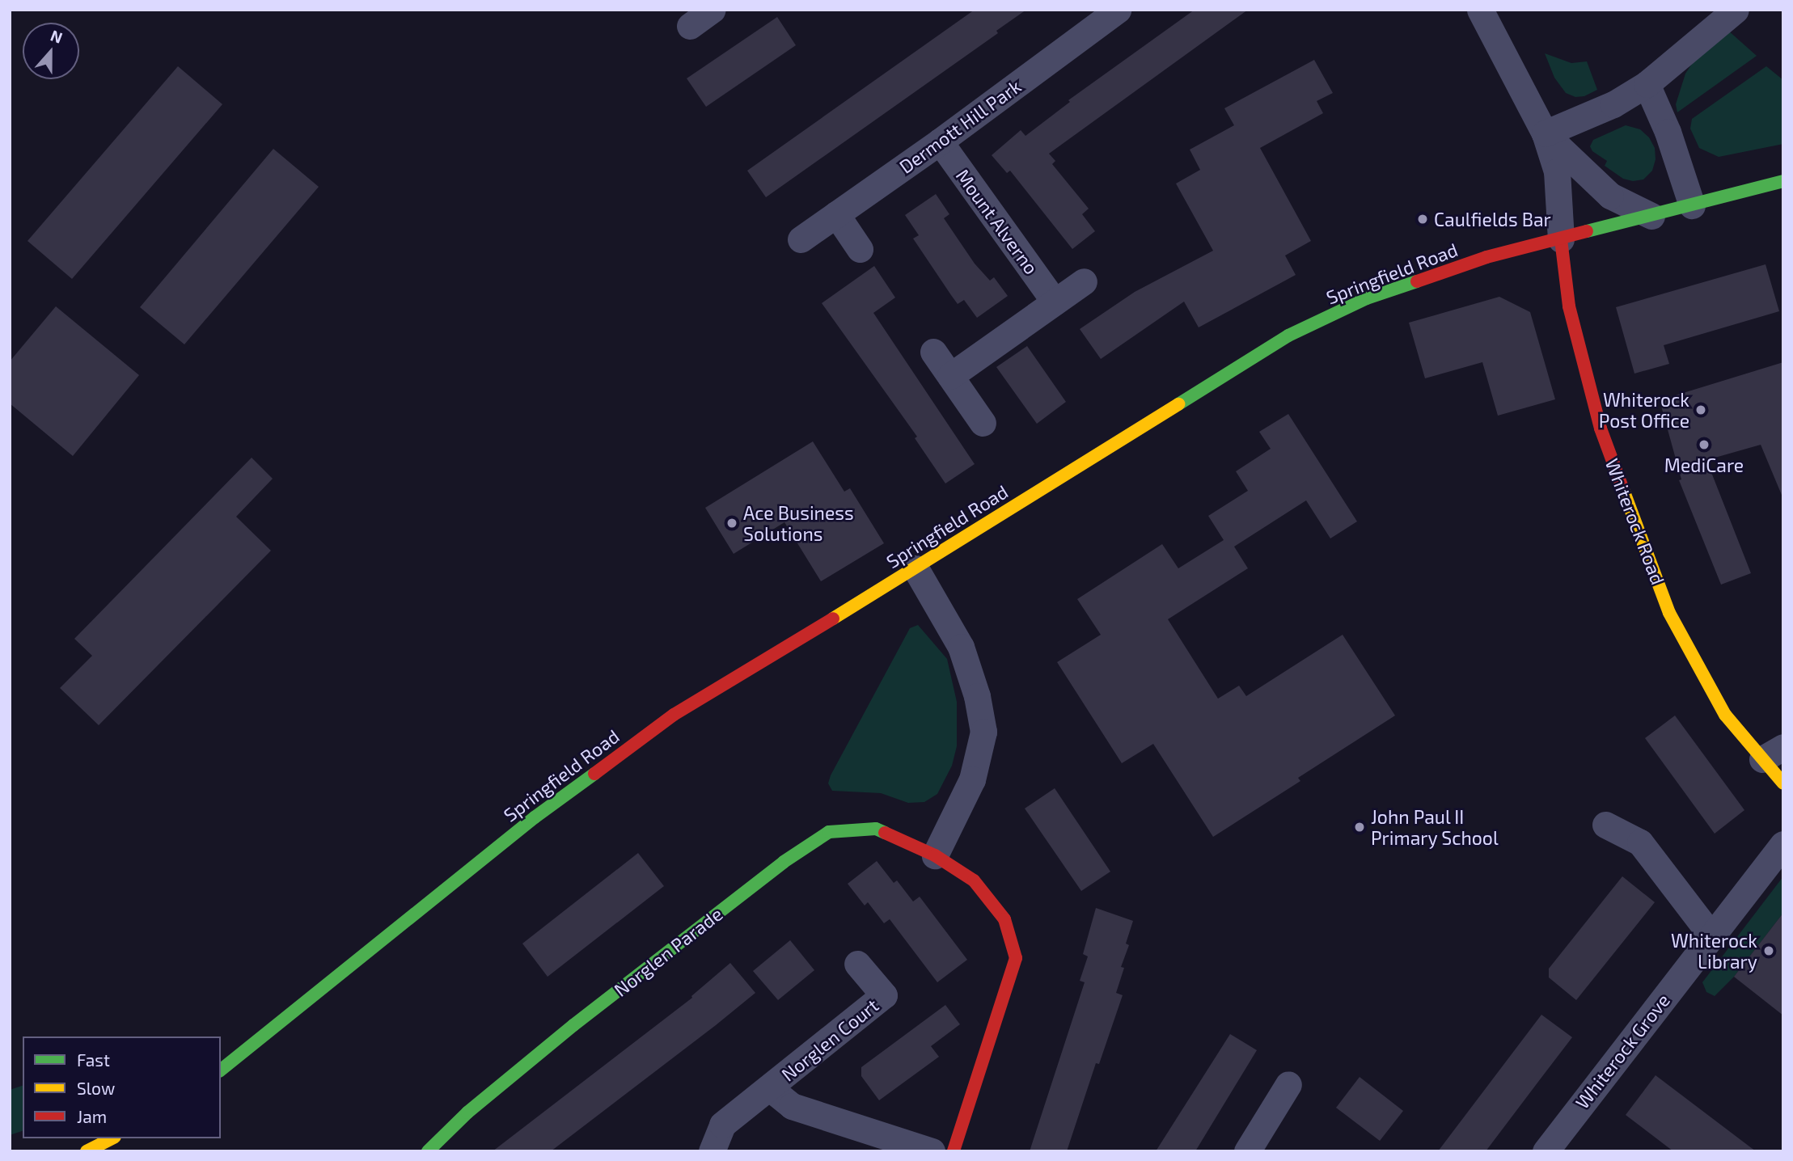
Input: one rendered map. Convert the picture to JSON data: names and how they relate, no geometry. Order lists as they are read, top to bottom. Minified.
{"streets":{"main road":["Springfield Road","Whiterock Road","Norglen Parade"],"street":["Dermott Hill Park","Mount Alverno","Norglen Court","Whiterock Grove"]},"crossings":[["Dermott Hill Park","Mount Alverno"],["Springfield Road","Whiterock Road"]],"places":["Caulfields Bar","Whiterock Post Office","MediCare","Ace Business Solutions","John Paul II Primary School","Whiterock Library"],"legend":["Fast","Slow","Jam"],"north":"top"}
